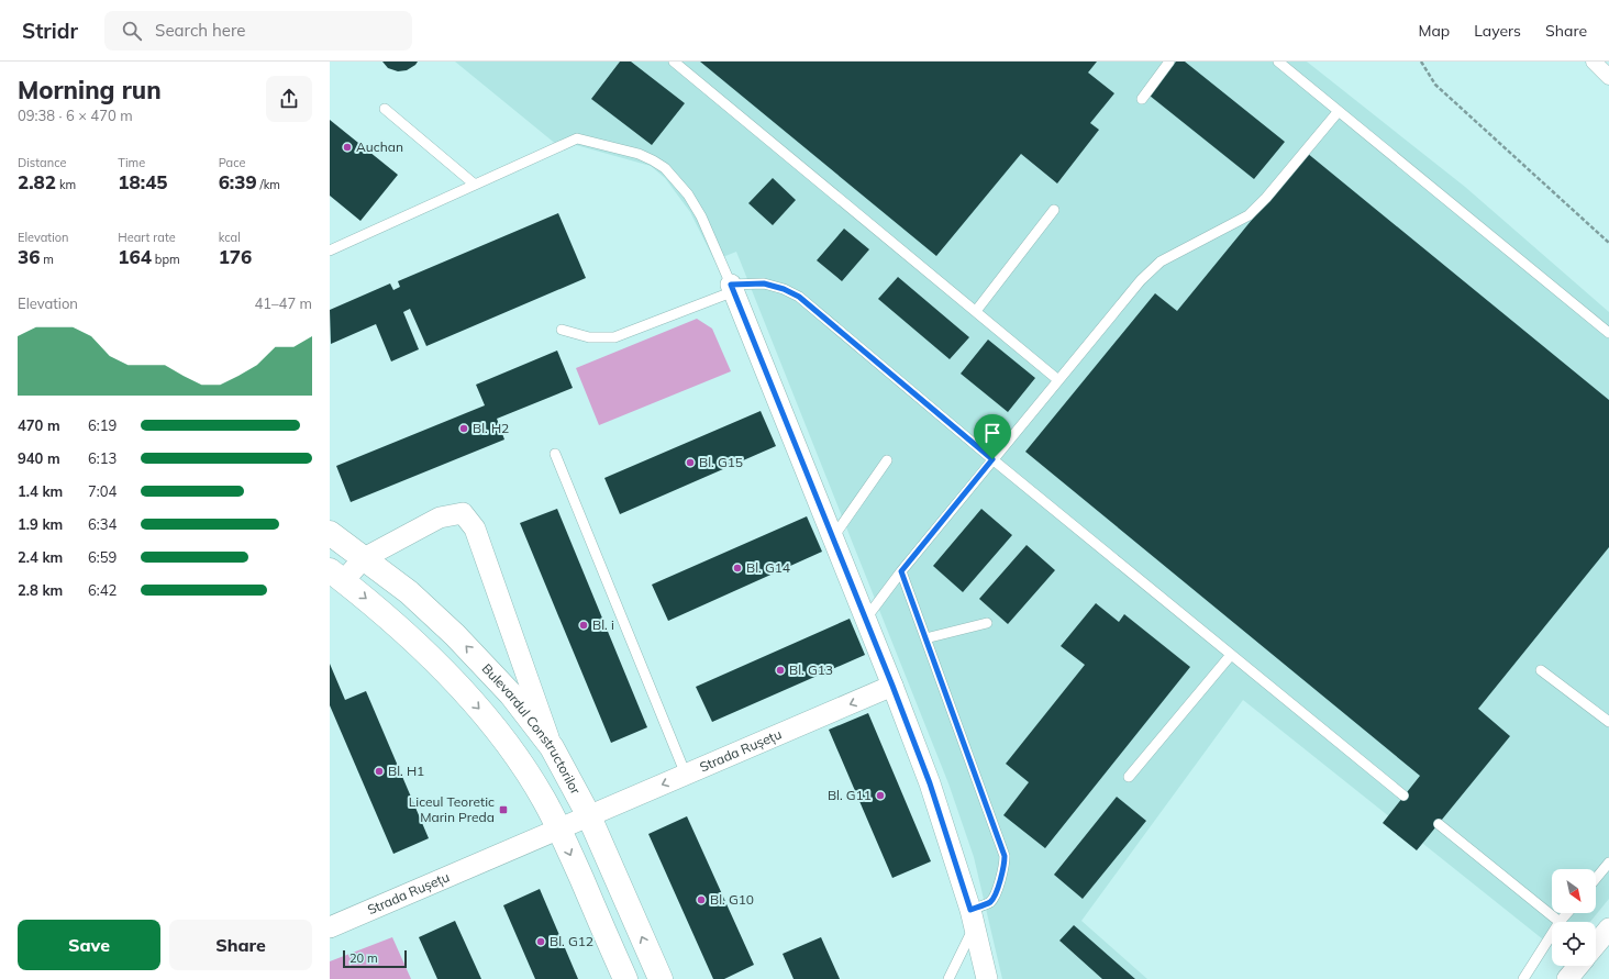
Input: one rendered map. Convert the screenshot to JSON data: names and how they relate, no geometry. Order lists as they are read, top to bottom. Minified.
{"streets":{"street":["Bulevardul Constructorilor","Strada Rușețu"]},"crossings":[["Bulevardul Constructorilor","Strada Rușețu"]],"one_way":["Strada Rușețu"],"places":{"other":["Auchan","Bl. H2","Bl. G15","Bl. G14","Bl. i","Bl. G13","Bl. H1","Bl. G11","Bl. G10","Bl. G12"],"transit":["Liceul Teoretic Marin Preda"]},"scale_bar":"20 m","north":"bottom right","page":{"header":"Stridr","search":"Search here","nav":["Map","Layers","Share"],"heading":["Morning run","09:38 · 6 × 470 m"],"stats":[["Distance","2.82 km"],["Time","18:45"],["Pace","6:39 /km"],["Elevation","36 m"],["Heart rate","164 bpm"],["kcal","176"]],"chart":["Elevation","41–47 m"],"list":[{"name":"470 m","note":"6:19"},{"name":"940 m","note":"6:13"},{"name":"1.4 km","note":"7:04"},{"name":"1.9 km","note":"6:34"},{"name":"2.4 km","note":"6:59"},{"name":"2.8 km","note":"6:42"}],"buttons":["Save","Share"],"scale":"20 m"}}
